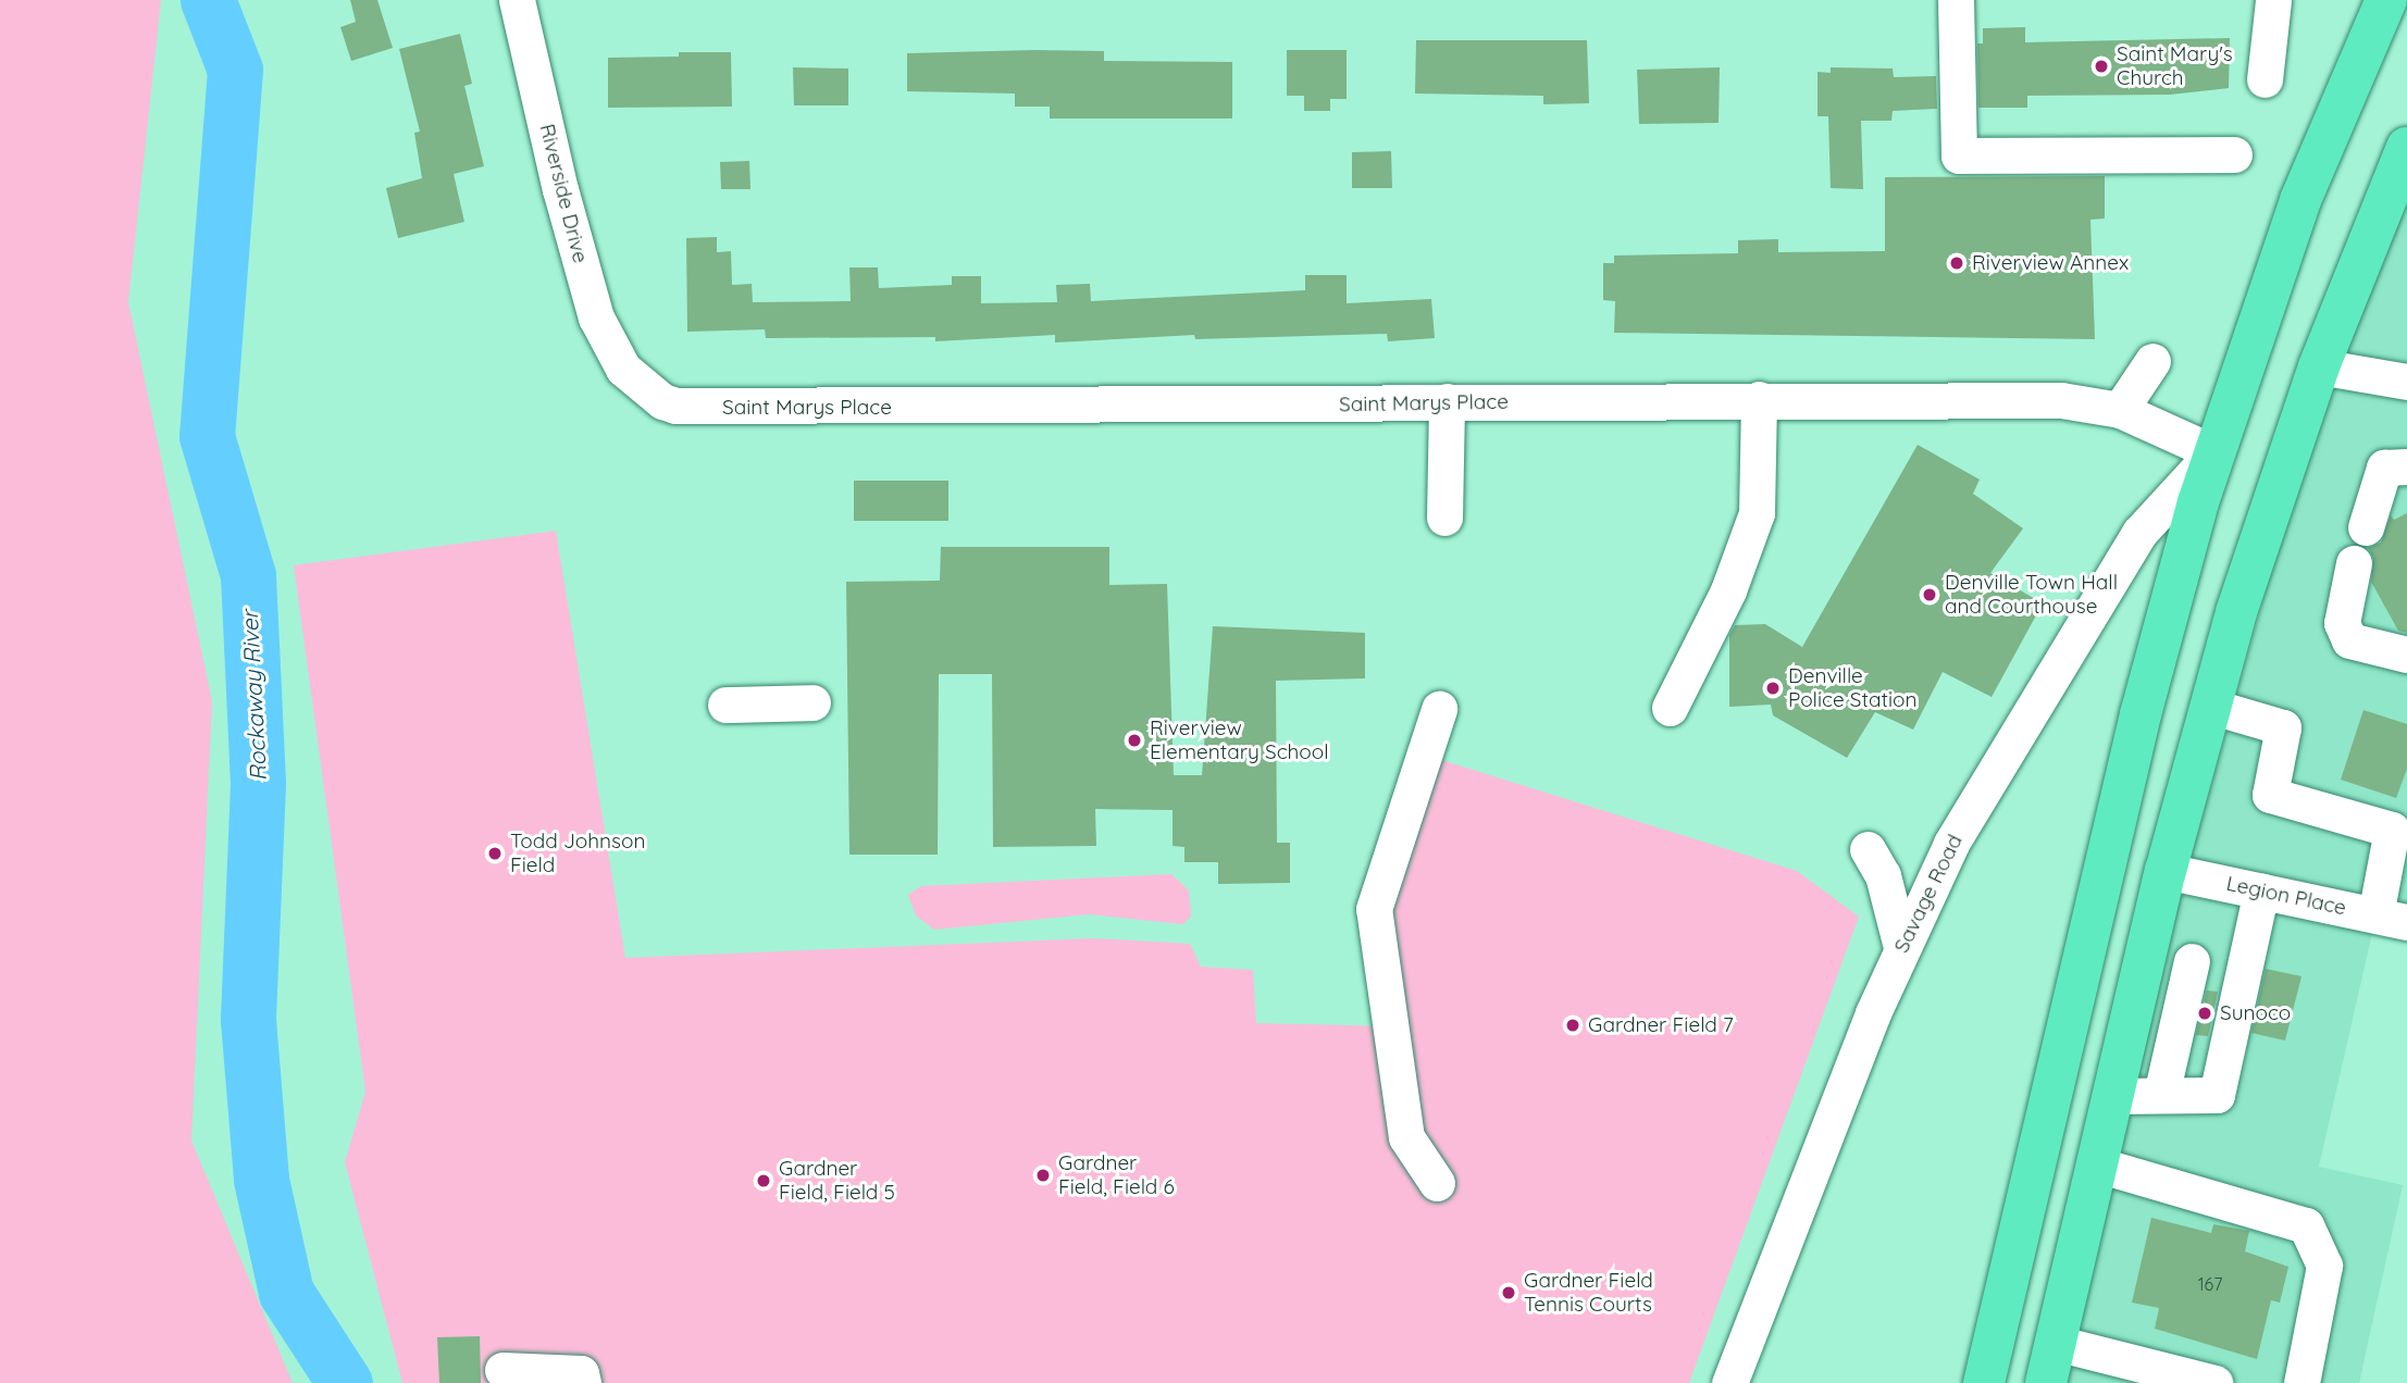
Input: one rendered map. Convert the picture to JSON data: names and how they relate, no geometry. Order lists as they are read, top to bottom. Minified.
{"streets":{"street":["Riverside Drive","Saint Marys Place","Savage Road","Legion Place"]},"crossings":[["Riverside Drive","Saint Marys Place"],["Saint Marys Place","Savage Road"]],"water":["Rockaway River"],"places":["Saint Mary's Church","Riverview Annex","Denville Town Hall and Courthouse","Denville Police Station","Riverview Elementary School","Todd Johnson Field","Sunoco","Gardner Field 7","Gardner Field, Field 6","Gardner Field, Field 5","Gardner Field Tennis Courts"],"house_numbers":["167"]}
